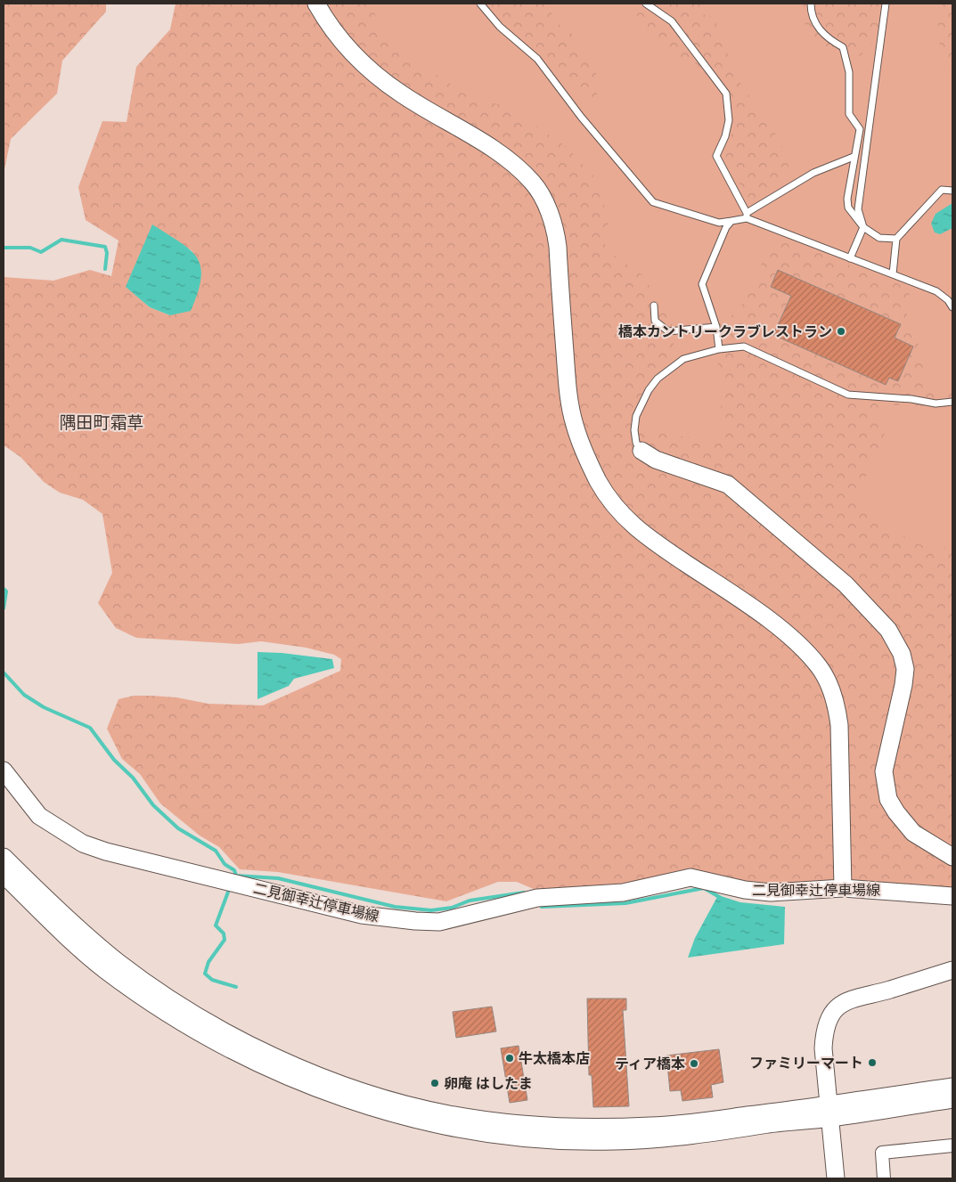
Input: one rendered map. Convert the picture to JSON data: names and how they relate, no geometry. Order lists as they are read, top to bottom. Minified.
{"streets":{"street":["二見御幸辻停車場線"]},"districts":["隅田町霜草"],"places":["橋本カントリークラブレストラン","牛太橋本店","ファミリーマート","ティア橋本","卵庵 はしたま"]}
